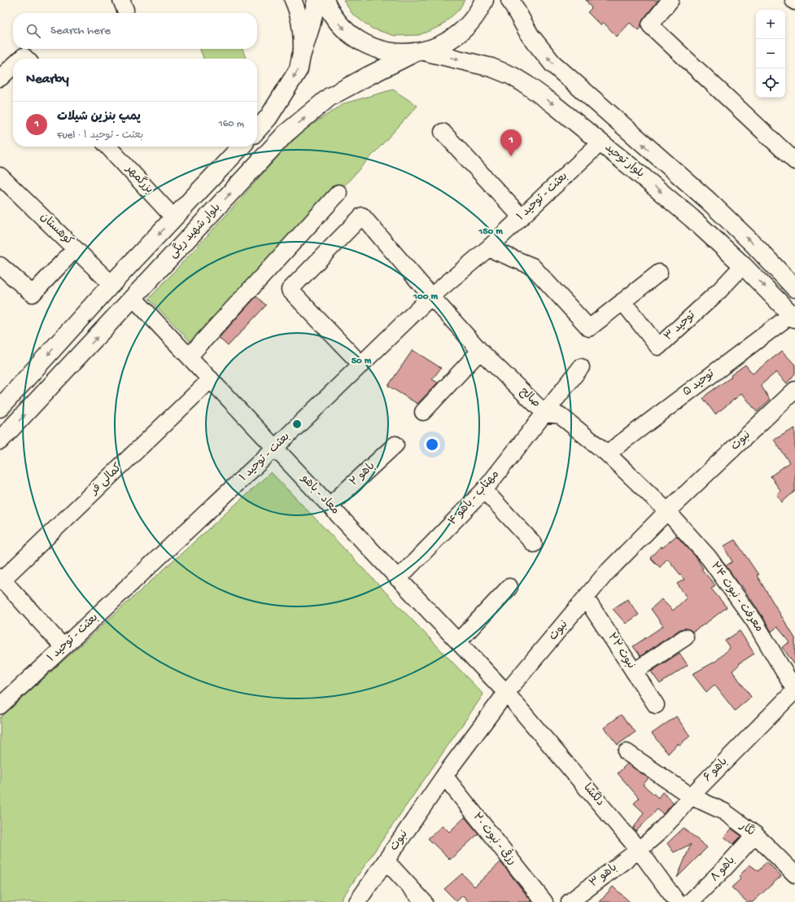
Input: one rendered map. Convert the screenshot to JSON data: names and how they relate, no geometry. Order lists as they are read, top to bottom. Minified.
{"streets":{"main road":["بلوار توحید","بلوار شهید ریگی"],"street":["بزرگمهر","بعثت - توحید ۱","کوهستان","توحید ۳","توحید ۵","صالح","نبوت","باهو ۲","کمالی فر","معاد - باهو","مهتاب - باهو ۴","معرفت - نبوت ۲۴","نبوت ۲۲","باهو ۶","دلگشا","نگار","رزقی - نبوت ۲۰","باهو ۸","باهو ۳"]},"crossings":[["بلوار توحید","بعثت - توحید ۱"],["بلوار توحید","بلوار شهید ریگی"],["بلوار توحید","توحید ۳"],["بلوار توحید","توحید ۵"],["بعثت - توحید ۱","صالح"],["بعثت - توحید ۱","معاد - باهو"],["بلوار شهید ریگی","معاد - باهو"],["توحید ۵","صالح"],["صالح","نبوت"],["صالح","مهتاب - باهو ۴"],["صالح","معرفت - نبوت ۲۴"],["نبوت","معاد - باهو"],["نبوت","معرفت - نبوت ۲۴"],["نبوت","نبوت ۲۲"],["نبوت","دلگشا"],["نبوت","رزقی - نبوت ۲۰"],["باهو ۲","معاد - باهو"],["کمالی فر","معاد - باهو"],["معاد - باهو","مهتاب - باهو ۴"],["معاد - باهو","دلگشا"],["معرفت - نبوت ۲۴","باهو ۶"],["باهو ۶","دلگشا"],["باهو ۶","نگار"],["باهو ۶","باهو ۳"],["دلگشا","باهو ۳"],["نگار","باهو ۸"]],"page":{"map_buttons":["+","−"],"search":"Search here","heading":"Nearby","list":[{"mark":"1","name":"پمپ بنزین شیلات","note":"Fuel · بعثت - توحید ۱","value":"160 m"}],"pins":"1"},"rings":["150 m","100 m","50 m"]}
